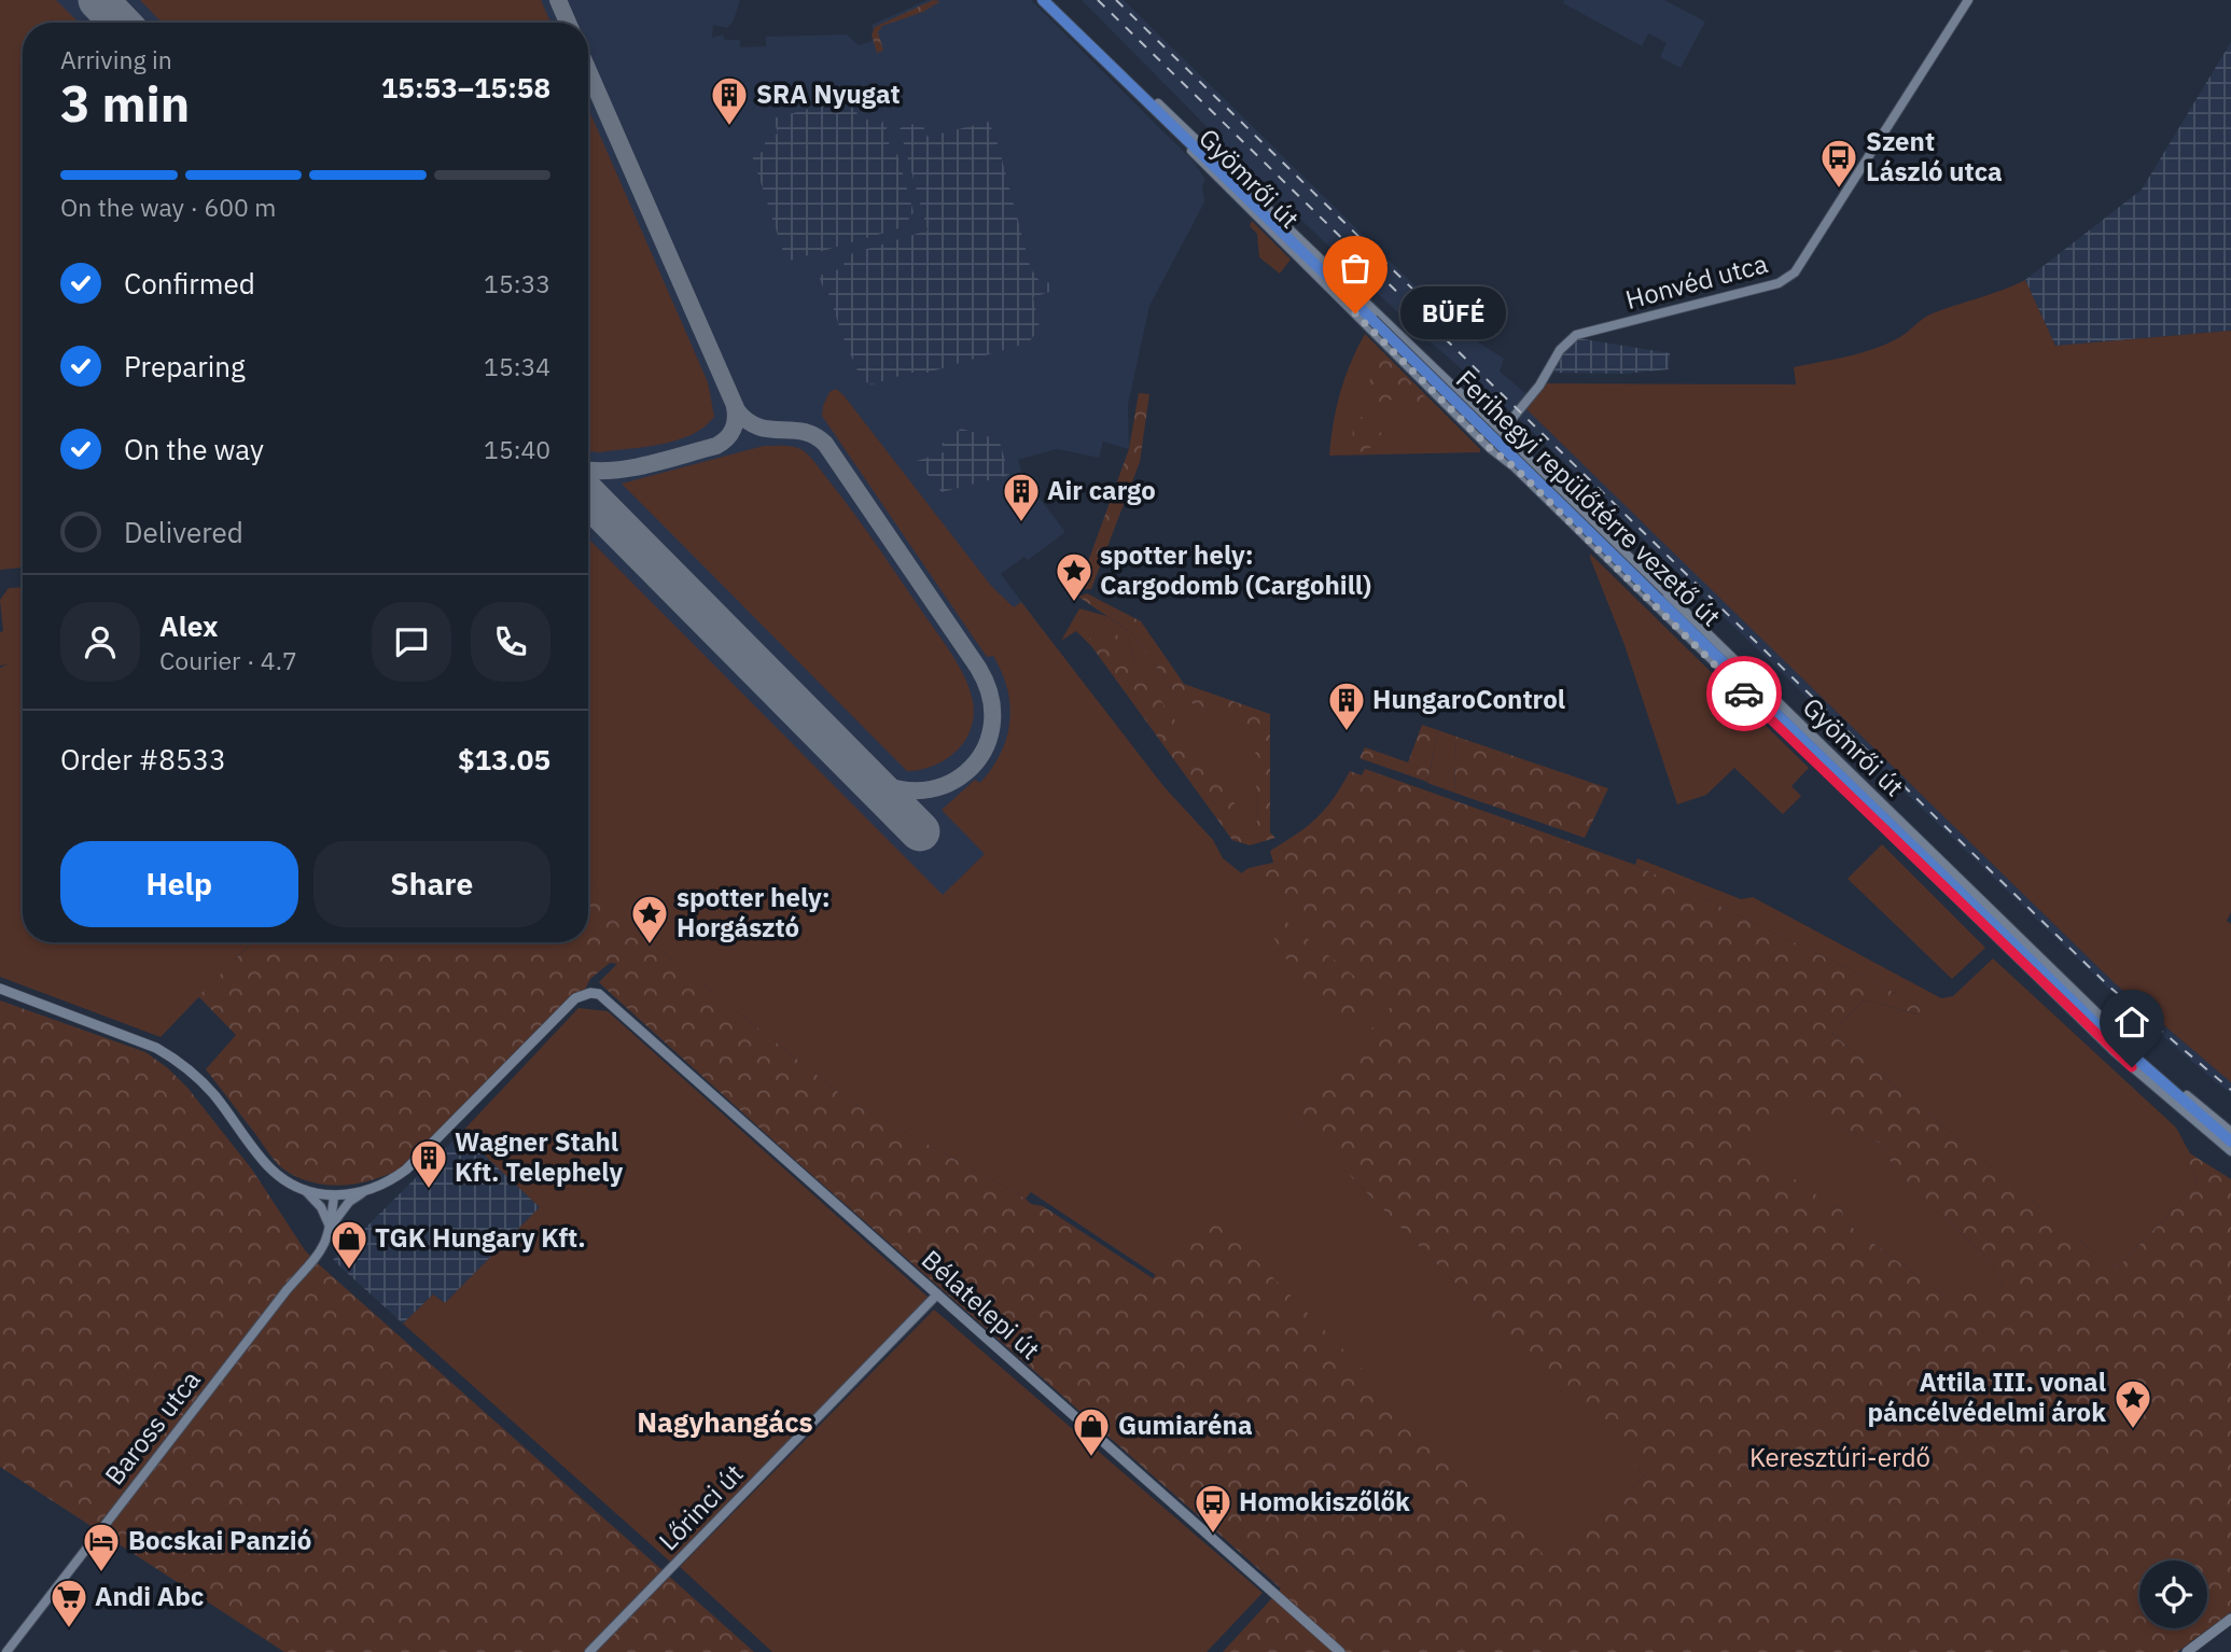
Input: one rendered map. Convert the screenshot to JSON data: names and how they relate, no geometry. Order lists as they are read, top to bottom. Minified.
{"streets":{"main road":["Ferihegyi repülőtérre vezető út","Bélatelepi út","Baross utca"],"street":["Gyömrői út","Honvéd utca","Lőrinci út"]},"crossings":[["Gyömrői út","Honvéd utca"],["Gyömrői út","Ferihegyi repülőtérre vezető út"],["Bélatelepi út","Baross utca"],["Bélatelepi út","Lőrinci út"]],"districts":["Nagyhangács"],"parks":["Keresztúri-erdő"],"places":{"building":["SRA Nyugat","Air cargo","HungaroControl","Wagner Stahl Kft. Telephely"],"bus stop":["Szent László utca","Homokiszőlők"],"other":["BÜFÉ"],"place":["spotter hely: Cargodomb (Cargohill)","spotter hely: Horgásztó","Attila III. vonal páncélvédelmi árok"],"shop":["TGK Hungary Kft.","Gumiaréna"],"hotel":["Bocskai Panzió"],"supermarket":["Andi Abc"]},"page":{"heading":["3 min","Arriving in","15:53–15:58"],"panel":["Alex","Courier · 4.7","Order #8533","$13.05"],"bar":"On the way · 600 m","list":[["Confirmed","15:33"],["Preparing","15:34"],["On the way","15:40"],"Delivered"],"bubble":"BÜFÉ","buttons":["Help","Share"]}}
